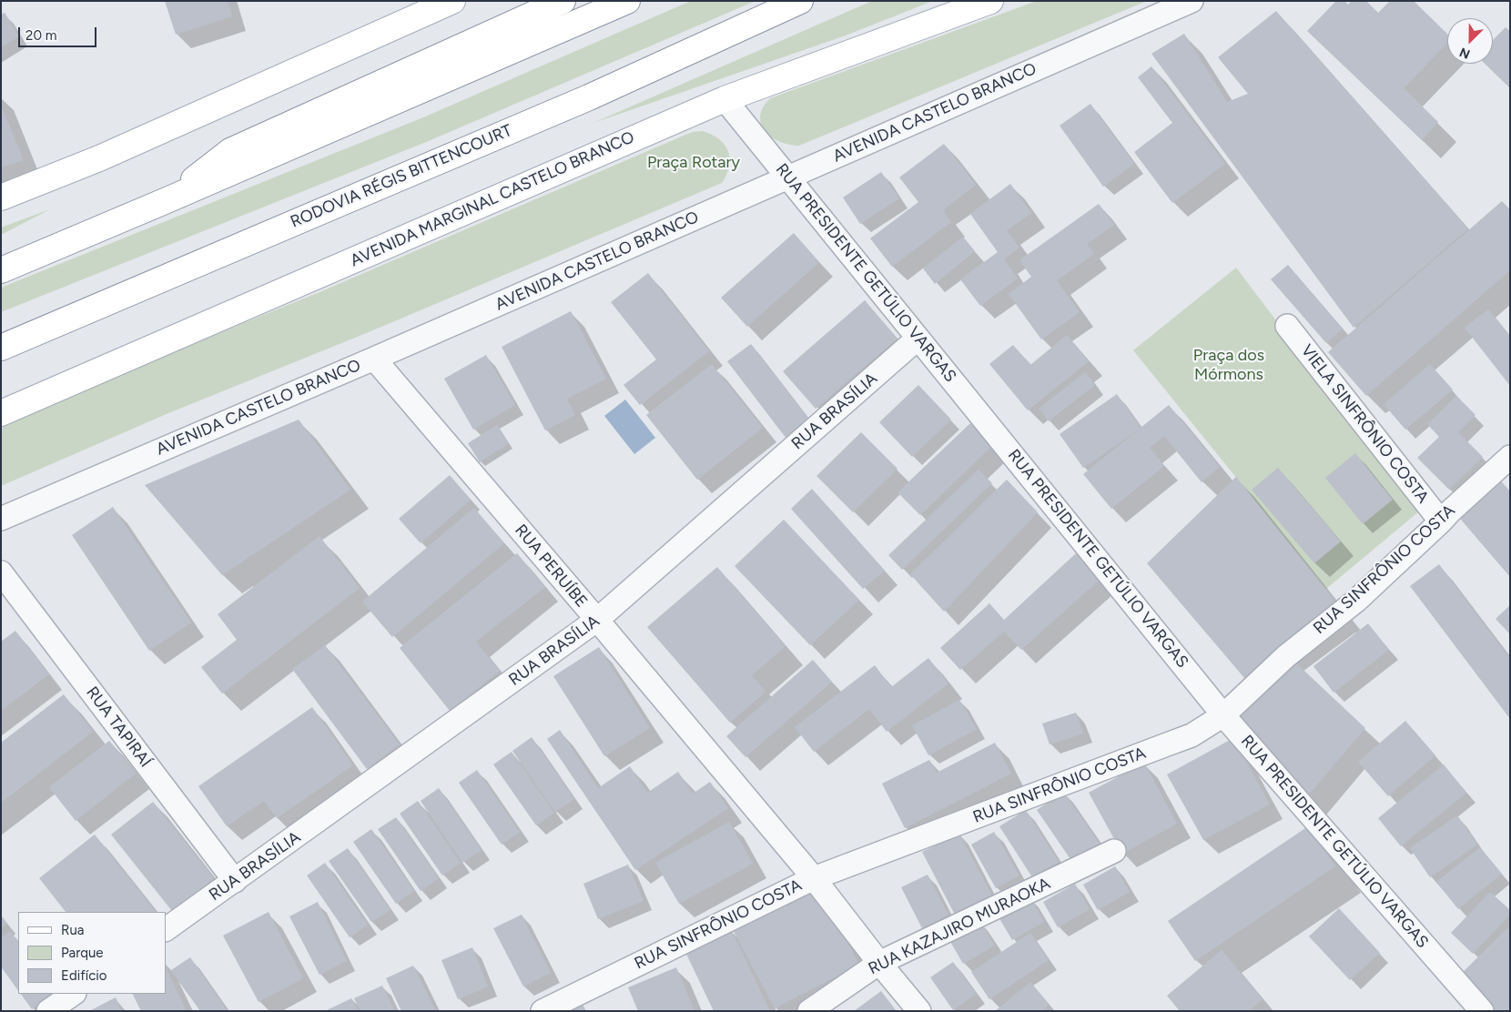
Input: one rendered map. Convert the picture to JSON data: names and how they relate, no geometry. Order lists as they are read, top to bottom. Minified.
{"streets":{"main road":["RODOVIA RÉGIS BITTENCOURT","AVENIDA MARGINAL CASTELO BRANCO"],"street":["AVENIDA CASTELO BRANCO","RUA PRESIDENTE GETÚLIO VARGAS","RUA BRASÍLIA","VIELA SINFRÔNIO COSTA","RUA PERUÍBE","RUA SINFRÔNIO COSTA","RUA TAPIRAÍ","RUA KAZAJIRO MURAOKA"]},"crossings":[["AVENIDA CASTELO BRANCO","RUA PRESIDENTE GETÚLIO VARGAS"],["AVENIDA CASTELO BRANCO","RUA PERUÍBE"],["AVENIDA MARGINAL CASTELO BRANCO","RUA PRESIDENTE GETÚLIO VARGAS"],["RUA PRESIDENTE GETÚLIO VARGAS","RUA BRASÍLIA"],["RUA PRESIDENTE GETÚLIO VARGAS","RUA SINFRÔNIO COSTA"],["RUA BRASÍLIA","RUA PERUÍBE"],["RUA BRASÍLIA","RUA TAPIRAÍ"],["VIELA SINFRÔNIO COSTA","RUA SINFRÔNIO COSTA"],["RUA PERUÍBE","RUA SINFRÔNIO COSTA"],["RUA PERUÍBE","RUA KAZAJIRO MURAOKA"]],"parks":["Praça Rotary","Praça dos Mórmons"],"legend":["Rua","Parque","Edifício"],"scale_bar":"20 m","north":"bottom left"}
